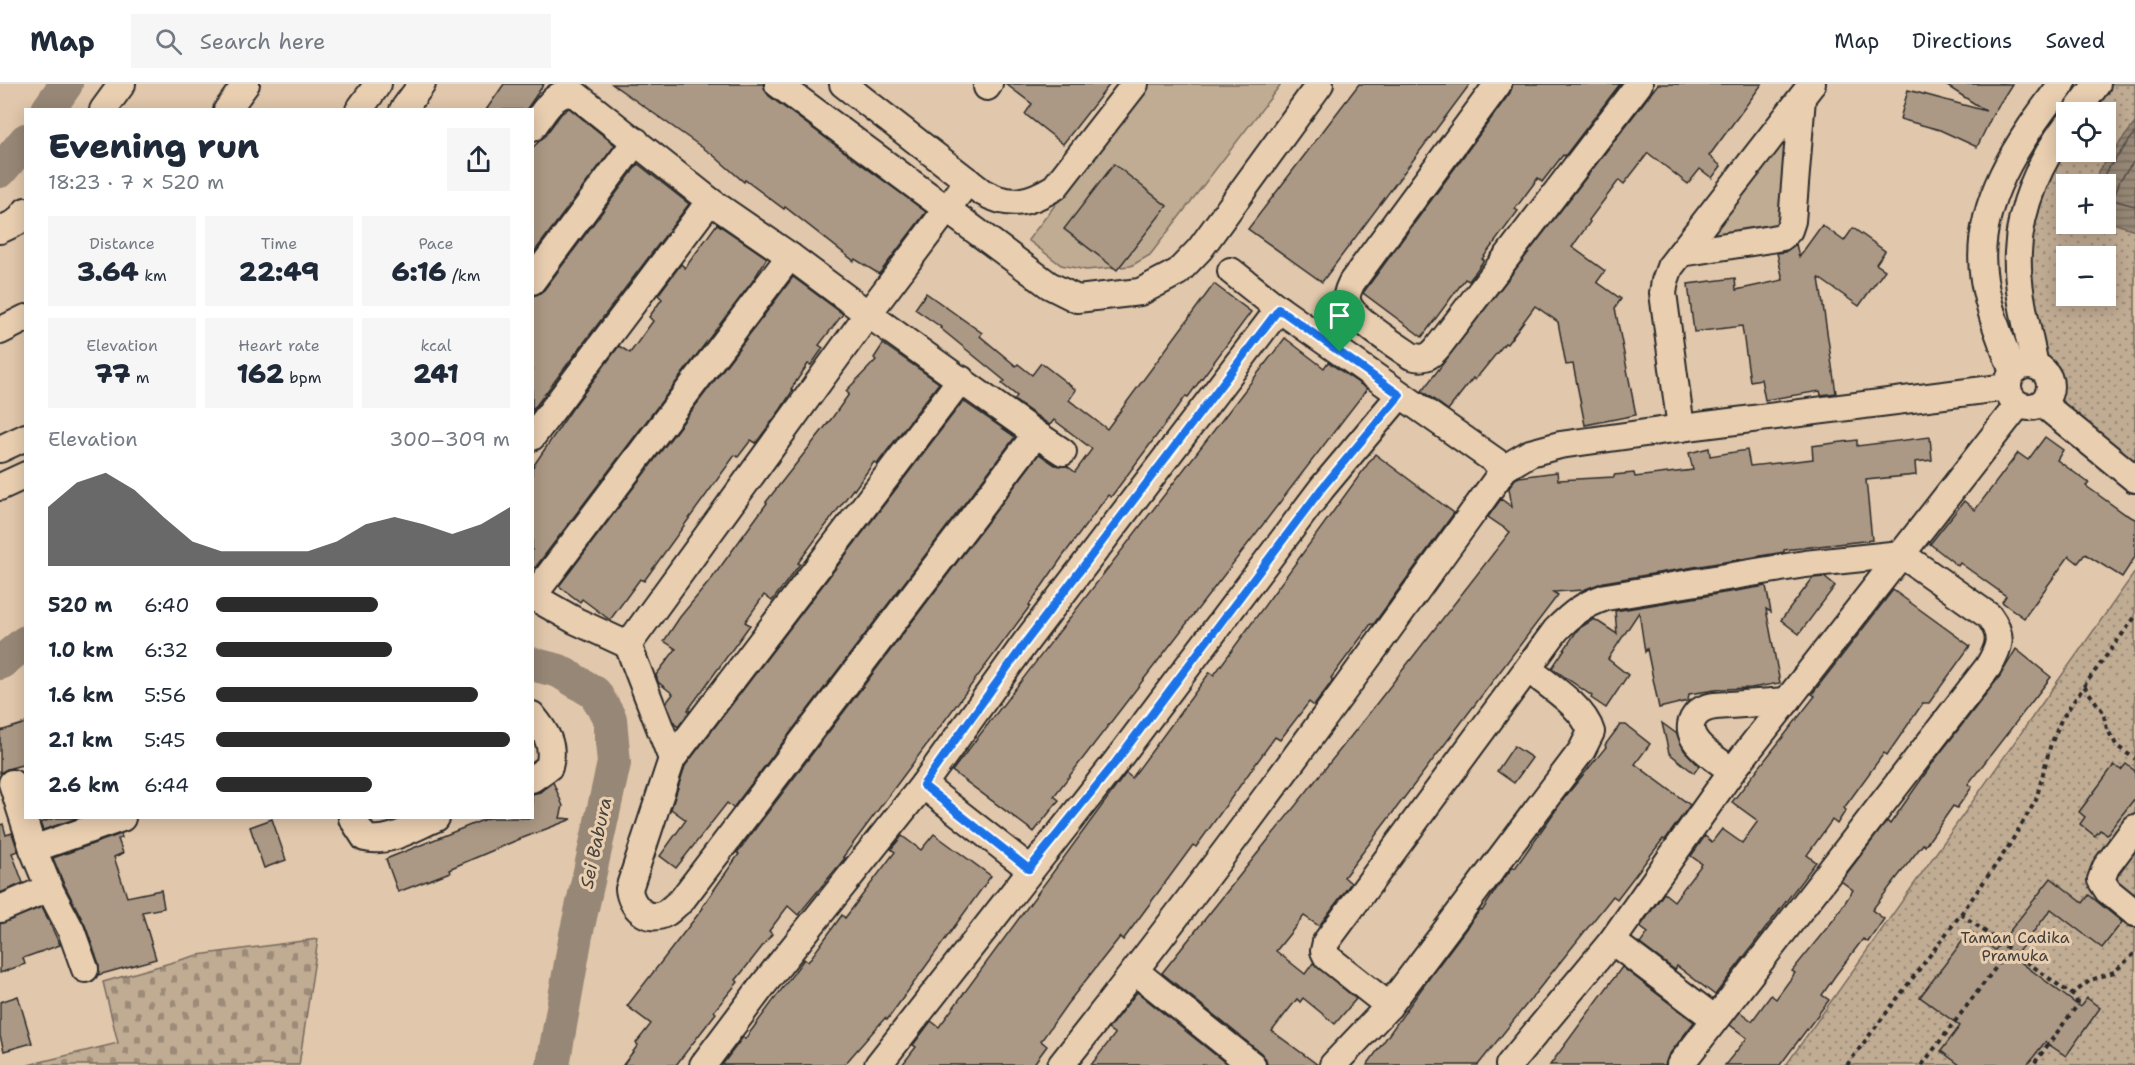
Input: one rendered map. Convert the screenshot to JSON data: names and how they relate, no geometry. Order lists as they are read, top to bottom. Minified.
{"water":["Sei Babura"],"parks":["Taman Cadika Pramuka"],"page":{"header":"Map","search":"Search here","nav":["Map","Directions","Saved"],"map_buttons":["+","−"],"heading":["Evening run","18:23 · 7 × 520 m"],"stats":[["Distance","3.64 km"],["Time","22:49"],["Pace","6:16 /km"],["Elevation","77 m"],["Heart rate","162 bpm"],["kcal","241"]],"chart":["Elevation","300–309 m"],"list":[{"name":"520 m","note":"6:40"},{"name":"1.0 km","note":"6:32"},{"name":"1.6 km","note":"5:56"},{"name":"2.1 km","note":"5:45"},{"name":"2.6 km","note":"6:44"}]}}
